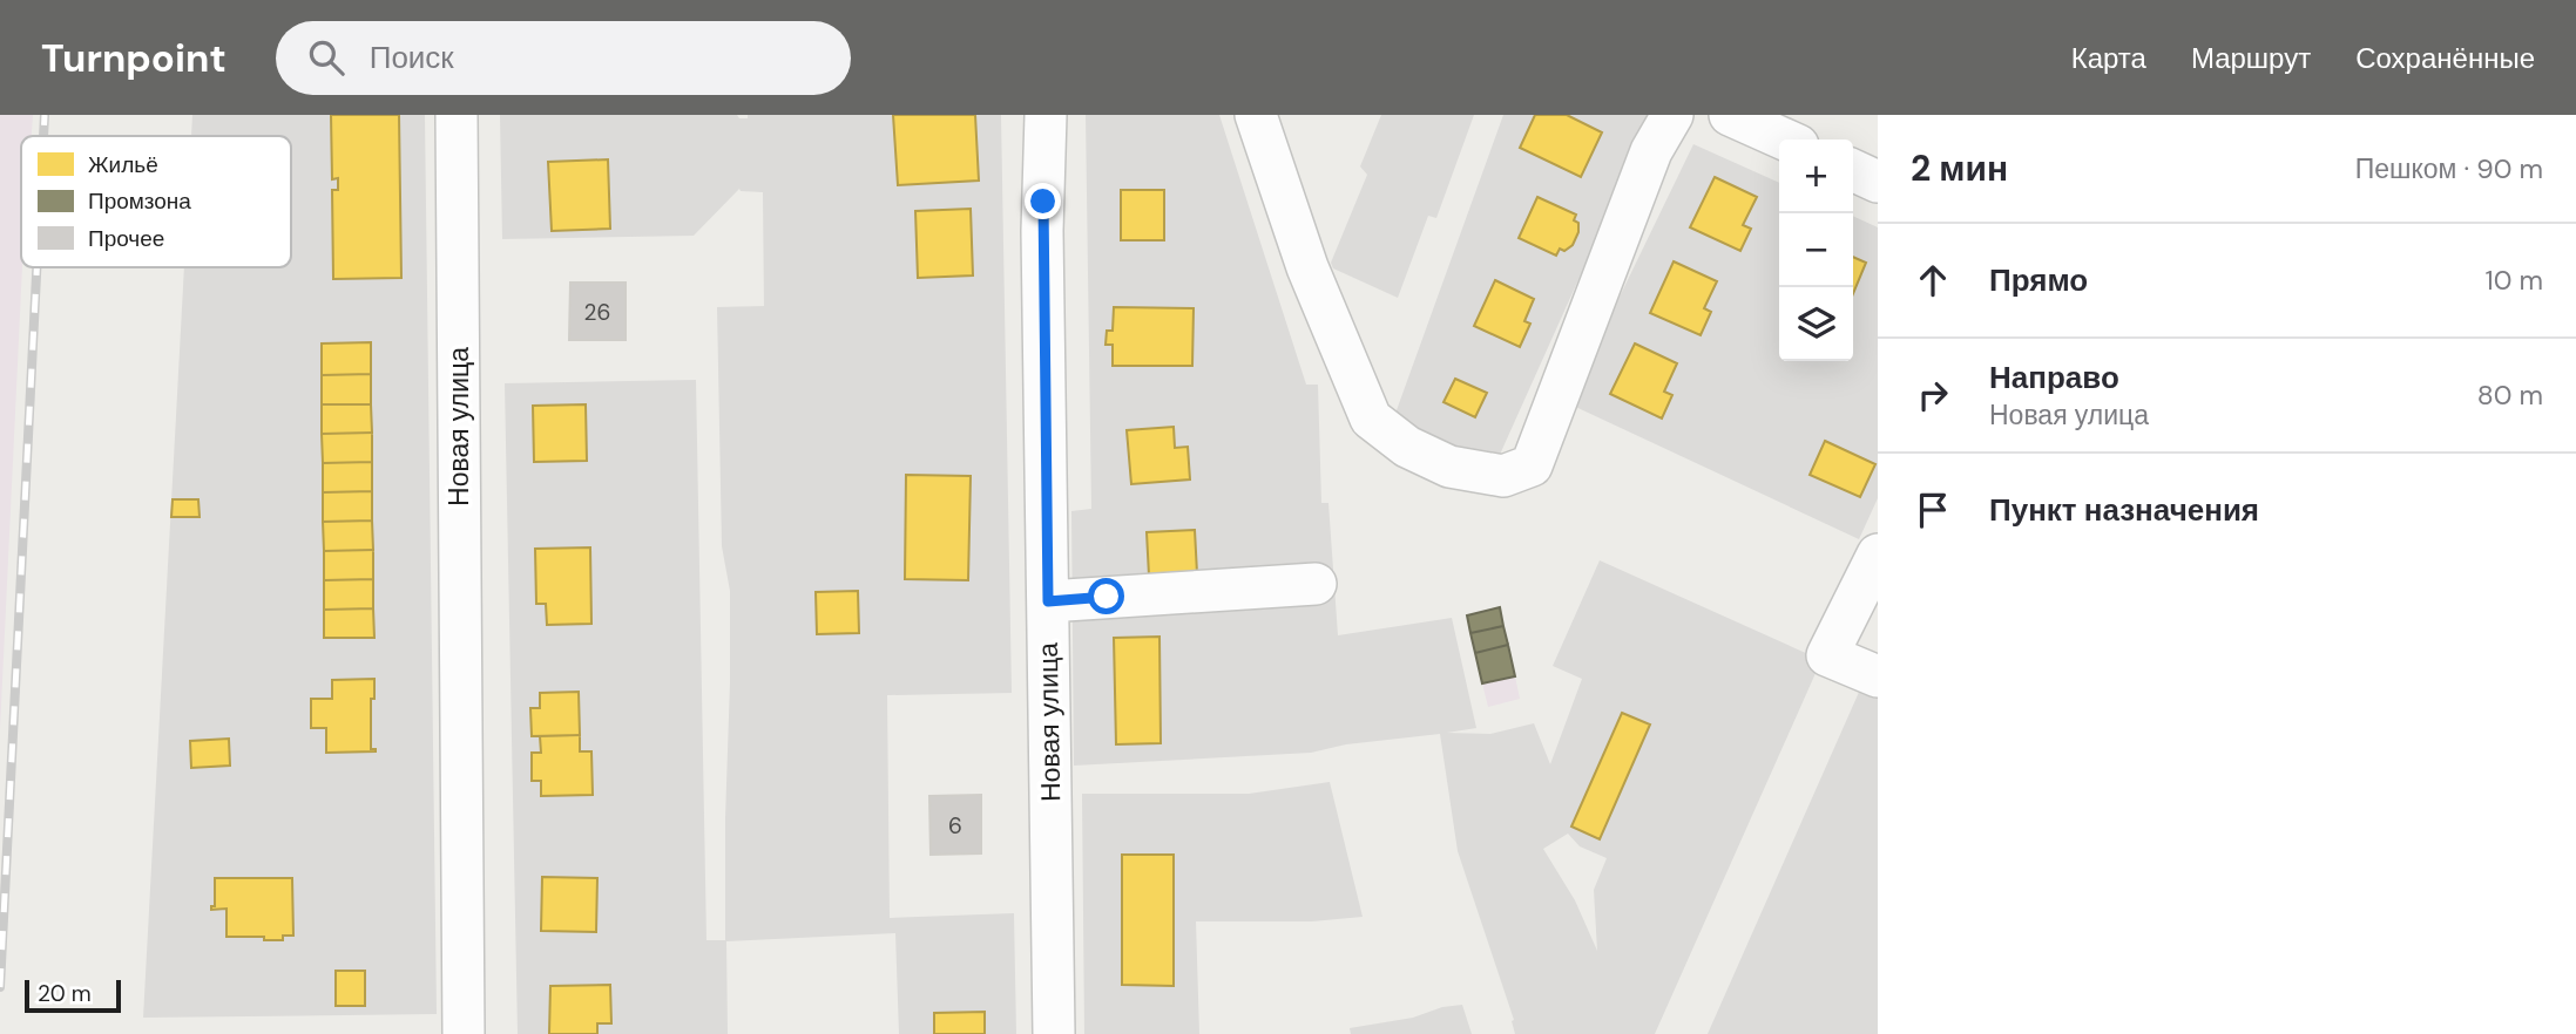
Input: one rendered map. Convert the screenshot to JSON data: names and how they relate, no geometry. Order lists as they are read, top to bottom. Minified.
{"streets":{"street":["Новая улица"]},"house_numbers":["26","6"],"legend":["Жильё","Промзона","Прочее"],"scale_bar":"20 m","page":{"header":"Turnpoint","search":"Поиск","nav":["Карта","Маршрут","Сохранённые"],"heading":["2 мин","Пешком · 90 m"],"map_buttons":["+","−"],"list":[["Прямо","10 m"],["Направо","Новая улица","80 m"],"Пункт назначения"],"scale":"20 m"}}
